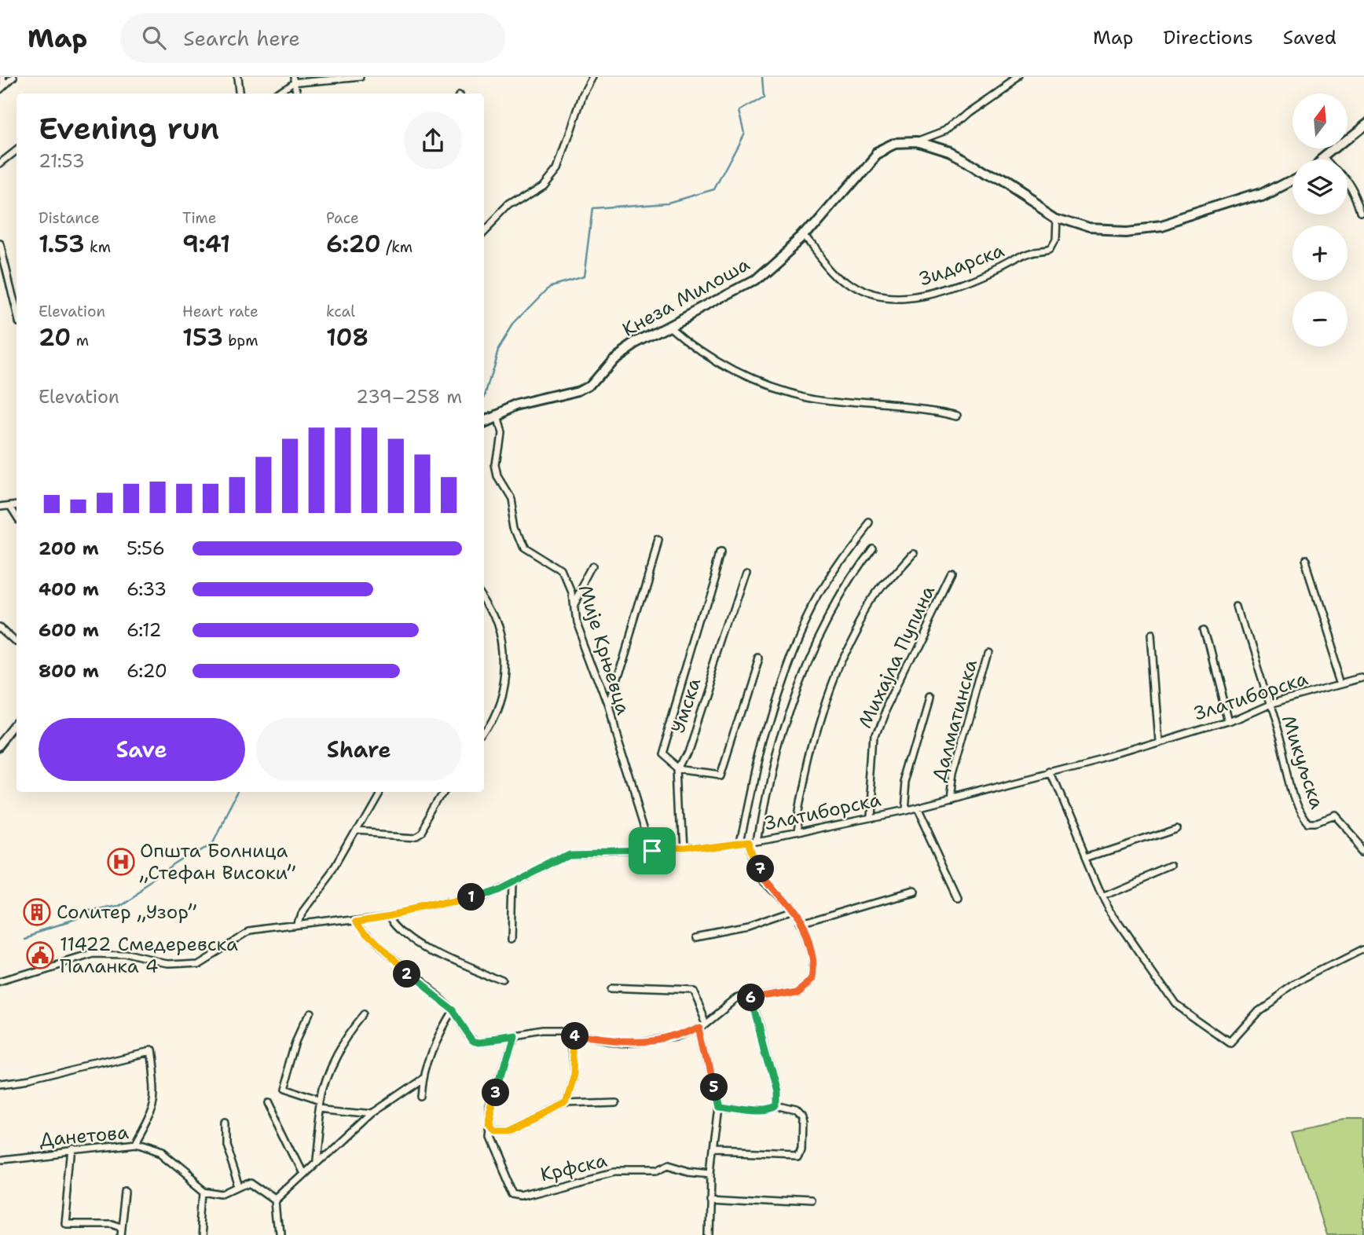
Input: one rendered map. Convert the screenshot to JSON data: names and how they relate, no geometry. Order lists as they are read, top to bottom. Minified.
{"streets":{"street":["Зидарска","Кнеза Милоша","Мије Крњевца","Михајла Пупина","Златиборска","Умска","Далматинска","Микуљска","Данетова","Крфска"]},"crossings":[["Зидарска","Кнеза Милоша"],["Кнеза Милоша","Мије Крњевца"],["Мије Крњевца","Златиборска"],["Михајла Пупина","Златиборска"],["Златиборска","Умска"],["Златиборска","Далматинска"],["Златиборска","Микуљска"]],"places":{"hospital":["Општа Болница „Стефан Високи”"],"building":["Солитер „Узор”"],"public building":["11422 Смедеревска Паланка 4"]},"north":"top","page":{"header":"Map","search":"Search here","nav":["Map","Directions","Saved"],"map_buttons":["+","−"],"heading":["Evening run","21:53"],"stats":[["Distance","1.53 km"],["Time","9:41"],["Pace","6:20 /km"],["Elevation","20 m"],["Heart rate","153 bpm"],["kcal","108"]],"chart":["Elevation","239–258 m"],"list":[{"name":"200 m","note":"5:56"},{"name":"400 m","note":"6:33"},{"name":"600 m","note":"6:12"},{"name":"800 m","note":"6:20"}],"buttons":["Save","Share"],"pins":["7","1","2","6","4","5","3"]}}
